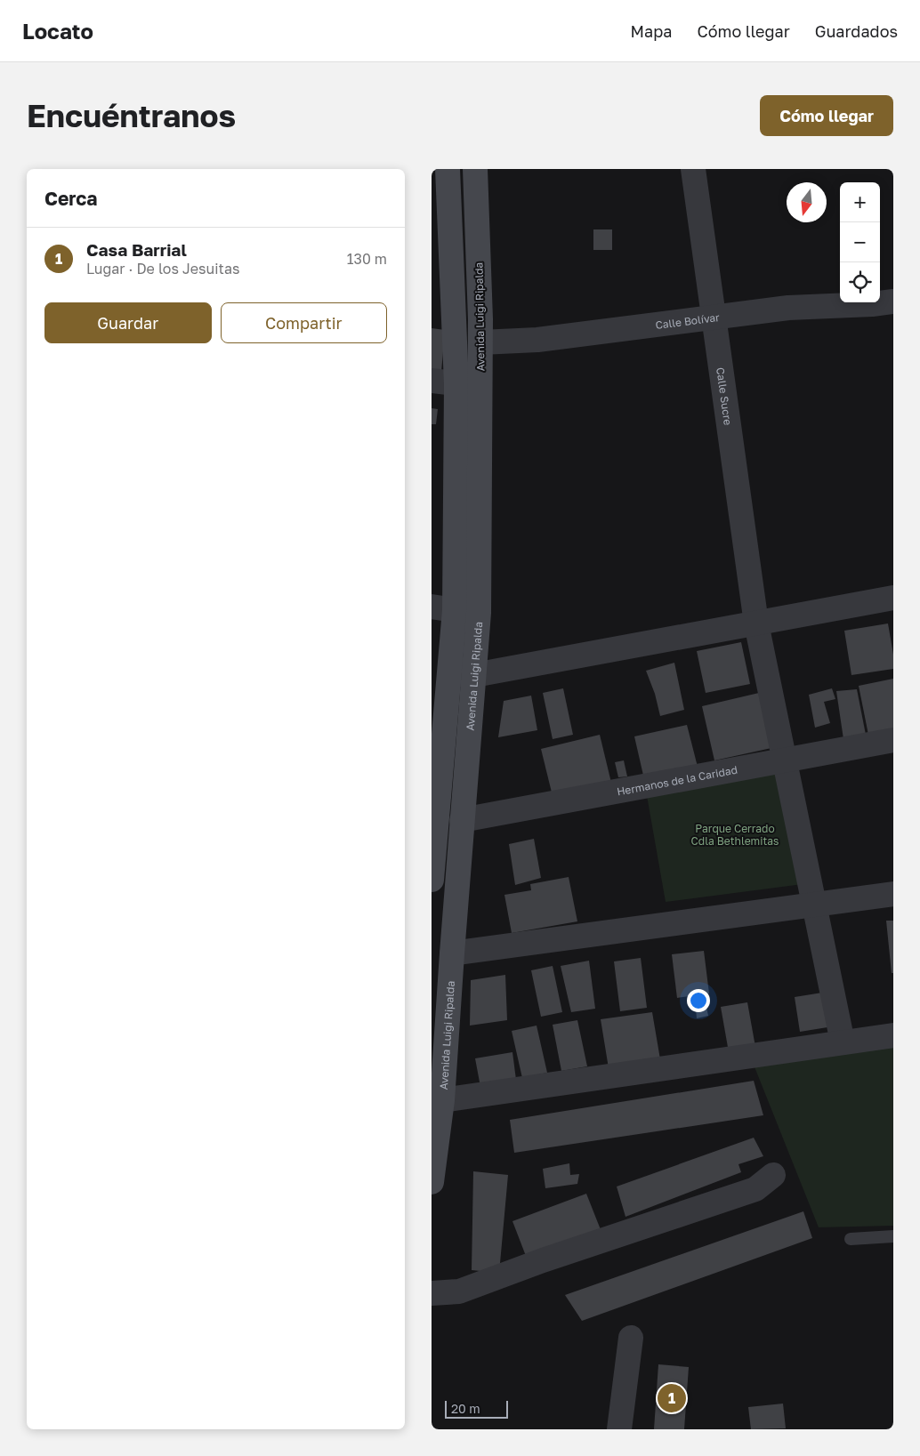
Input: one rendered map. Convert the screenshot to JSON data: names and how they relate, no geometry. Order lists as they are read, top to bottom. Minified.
{"streets":{"street":["Avenida Luigi Ripalda","Calle Bolívar","Calle Sucre","Hermanos de la Caridad"]},"crossings":[["Avenida Luigi Ripalda","Calle Bolívar"],["Avenida Luigi Ripalda","Hermanos de la Caridad"],["Calle Bolívar","Calle Sucre"],["Calle Sucre","Hermanos de la Caridad"]],"parks":["Parque Cerrado Cdla Bethlemitas"],"scale_bar":"20 m","north":"bottom","page":{"header":"Locato","nav":["Mapa","Cómo llegar","Guardados"],"buttons":["Cómo llegar",["Guardar","Compartir"]],"title":"Encuéntranos","heading":"Cerca","map_buttons":["+","−"],"list":[{"mark":"1","name":"Casa Barrial","note":"Lugar · De los Jesuitas","value":"130 m"}],"pins":"1","scale":"20 m"}}
